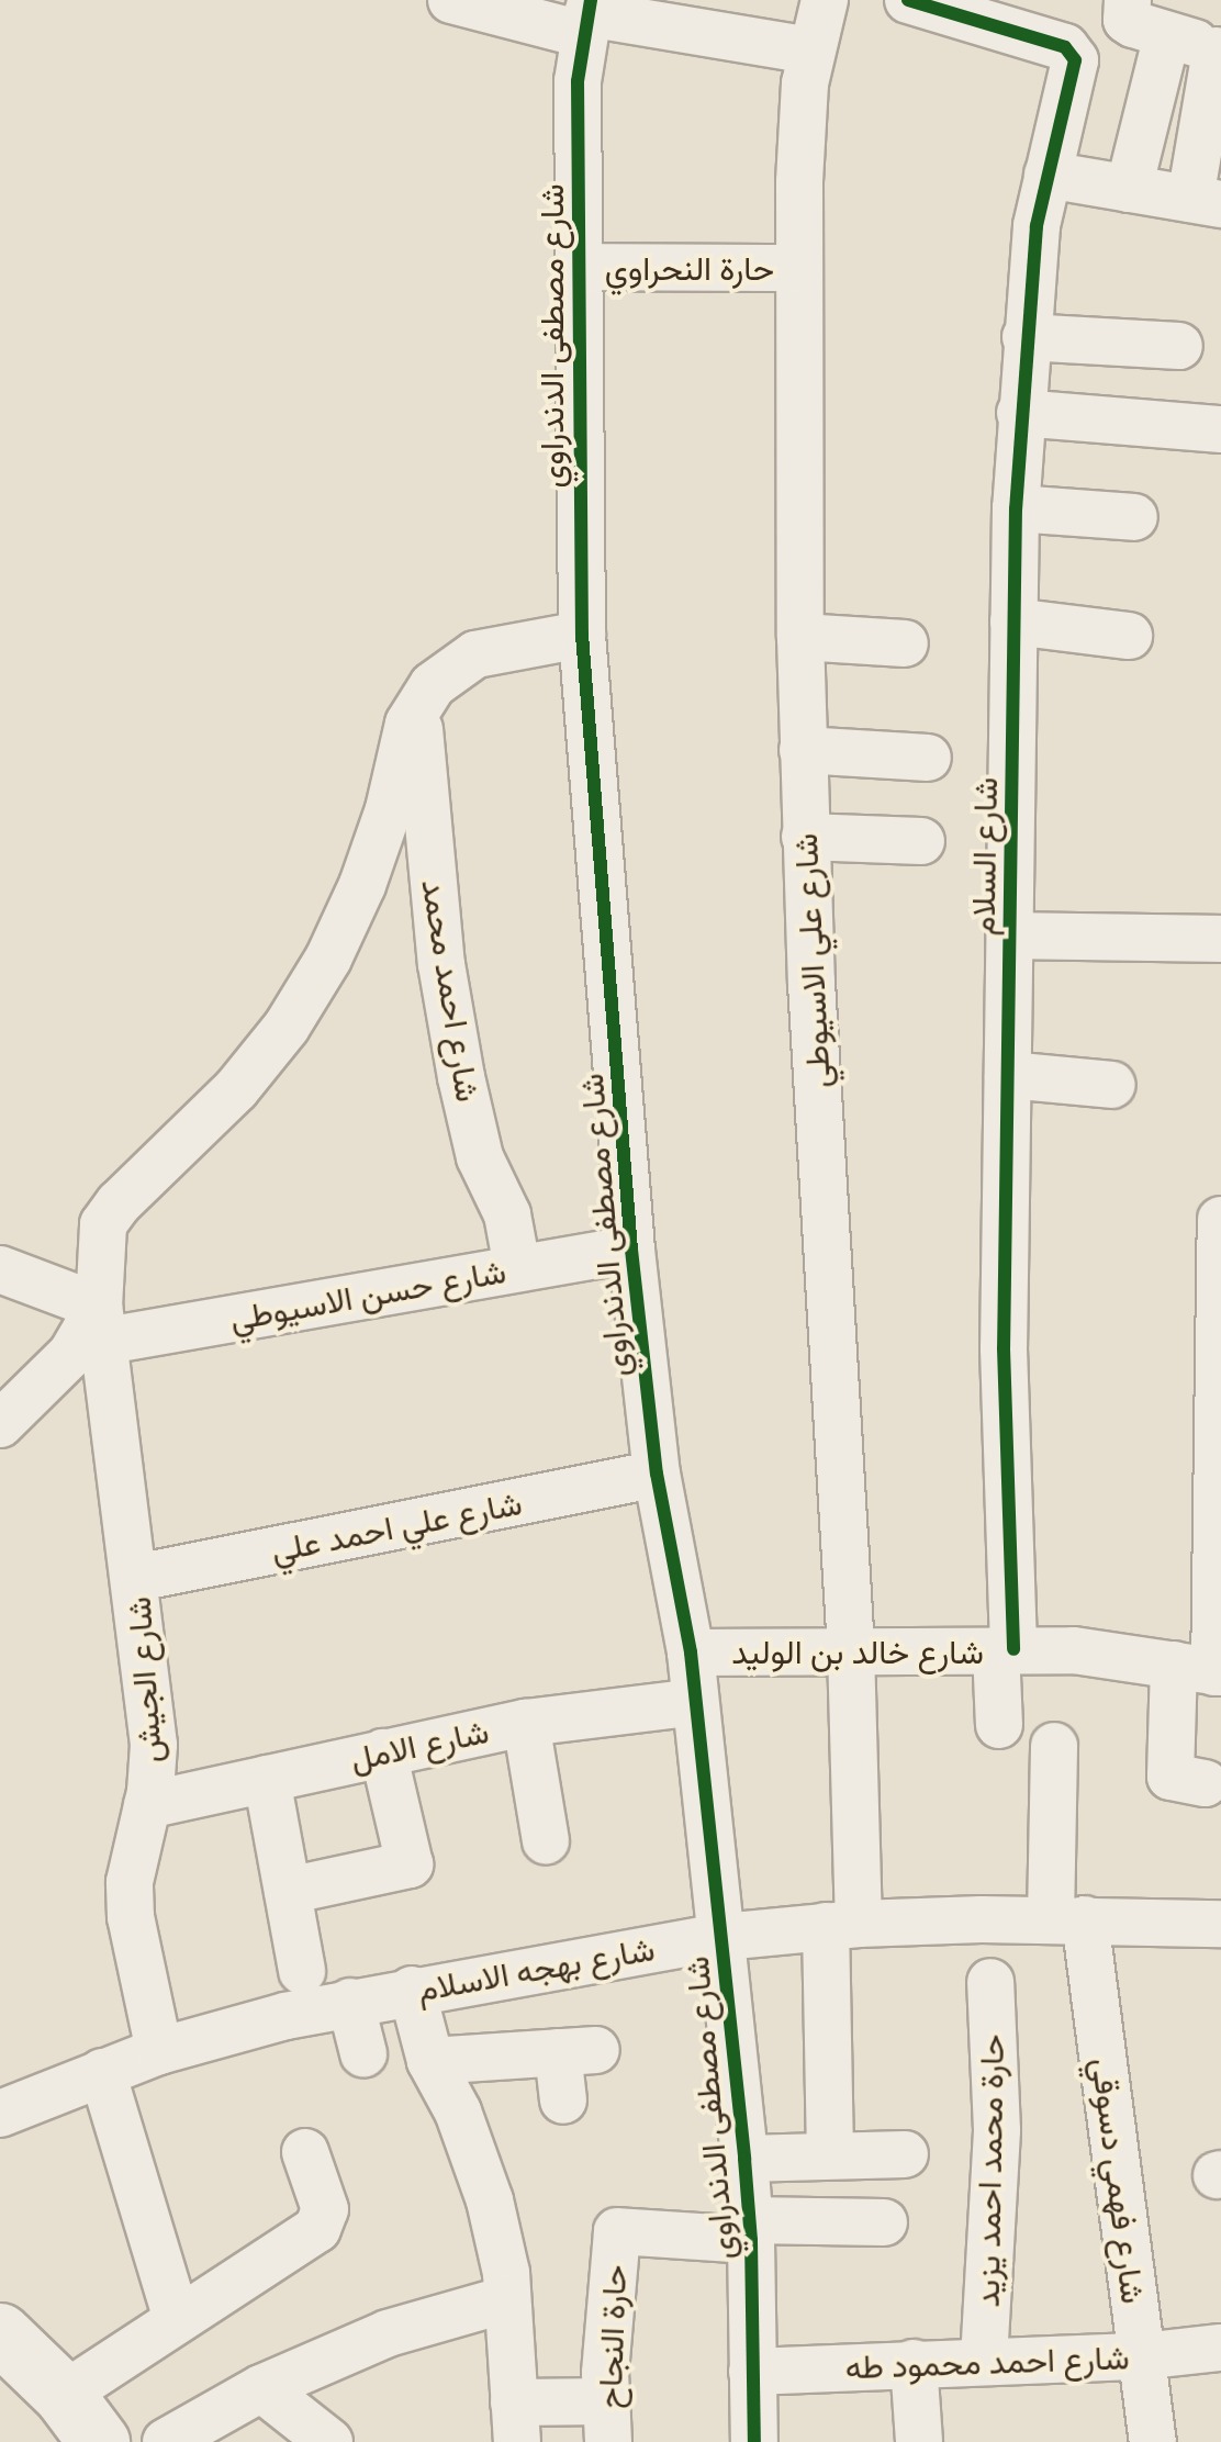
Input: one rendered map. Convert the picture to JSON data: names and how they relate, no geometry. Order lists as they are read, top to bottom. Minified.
{"streets":{"street":["حارة النحراوي","شارع مصطفى الدندراوي","شارع السلام","شارع علي الاسيوطي","شارع احمد محمد","شارع حسن الاسيوطي","شارع علي احمد علي","شارع خالد بن الوليد","شارع الجيش","شارع الامل","شارع بهجه الاسلام","حارة محمد احمد يزيد","شارع فهمي دسوقي","حارة النجاح","شارع احمد محمود طه"]},"crossings":[["حارة النحراوي","شارع مصطفى الدندراوي"],["حارة النحراوي","شارع علي الاسيوطي"],["شارع مصطفى الدندراوي","شارع حسن الاسيوطي"],["شارع مصطفى الدندراوي","شارع علي احمد علي"],["شارع مصطفى الدندراوي","شارع خالد بن الوليد"],["شارع مصطفى الدندراوي","شارع الامل"],["شارع مصطفى الدندراوي","شارع بهجه الاسلام"],["شارع مصطفى الدندراوي","حارة النجاح"],["شارع مصطفى الدندراوي","شارع احمد محمود طه"],["شارع السلام","شارع خالد بن الوليد"],["شارع علي الاسيوطي","شارع خالد بن الوليد"],["شارع علي الاسيوطي","شارع بهجه الاسلام"],["شارع احمد محمد","شارع حسن الاسيوطي"],["شارع احمد محمد","شارع الجيش"],["شارع حسن الاسيوطي","شارع الجيش"],["شارع علي احمد علي","شارع الجيش"],["شارع الجيش","شارع الامل"],["شارع الجيش","شارع بهجه الاسلام"],["شارع بهجه الاسلام","شارع فهمي دسوقي"],["حارة محمد احمد يزيد","شارع احمد محمود طه"],["شارع فهمي دسوقي","شارع احمد محمود طه"]]}
